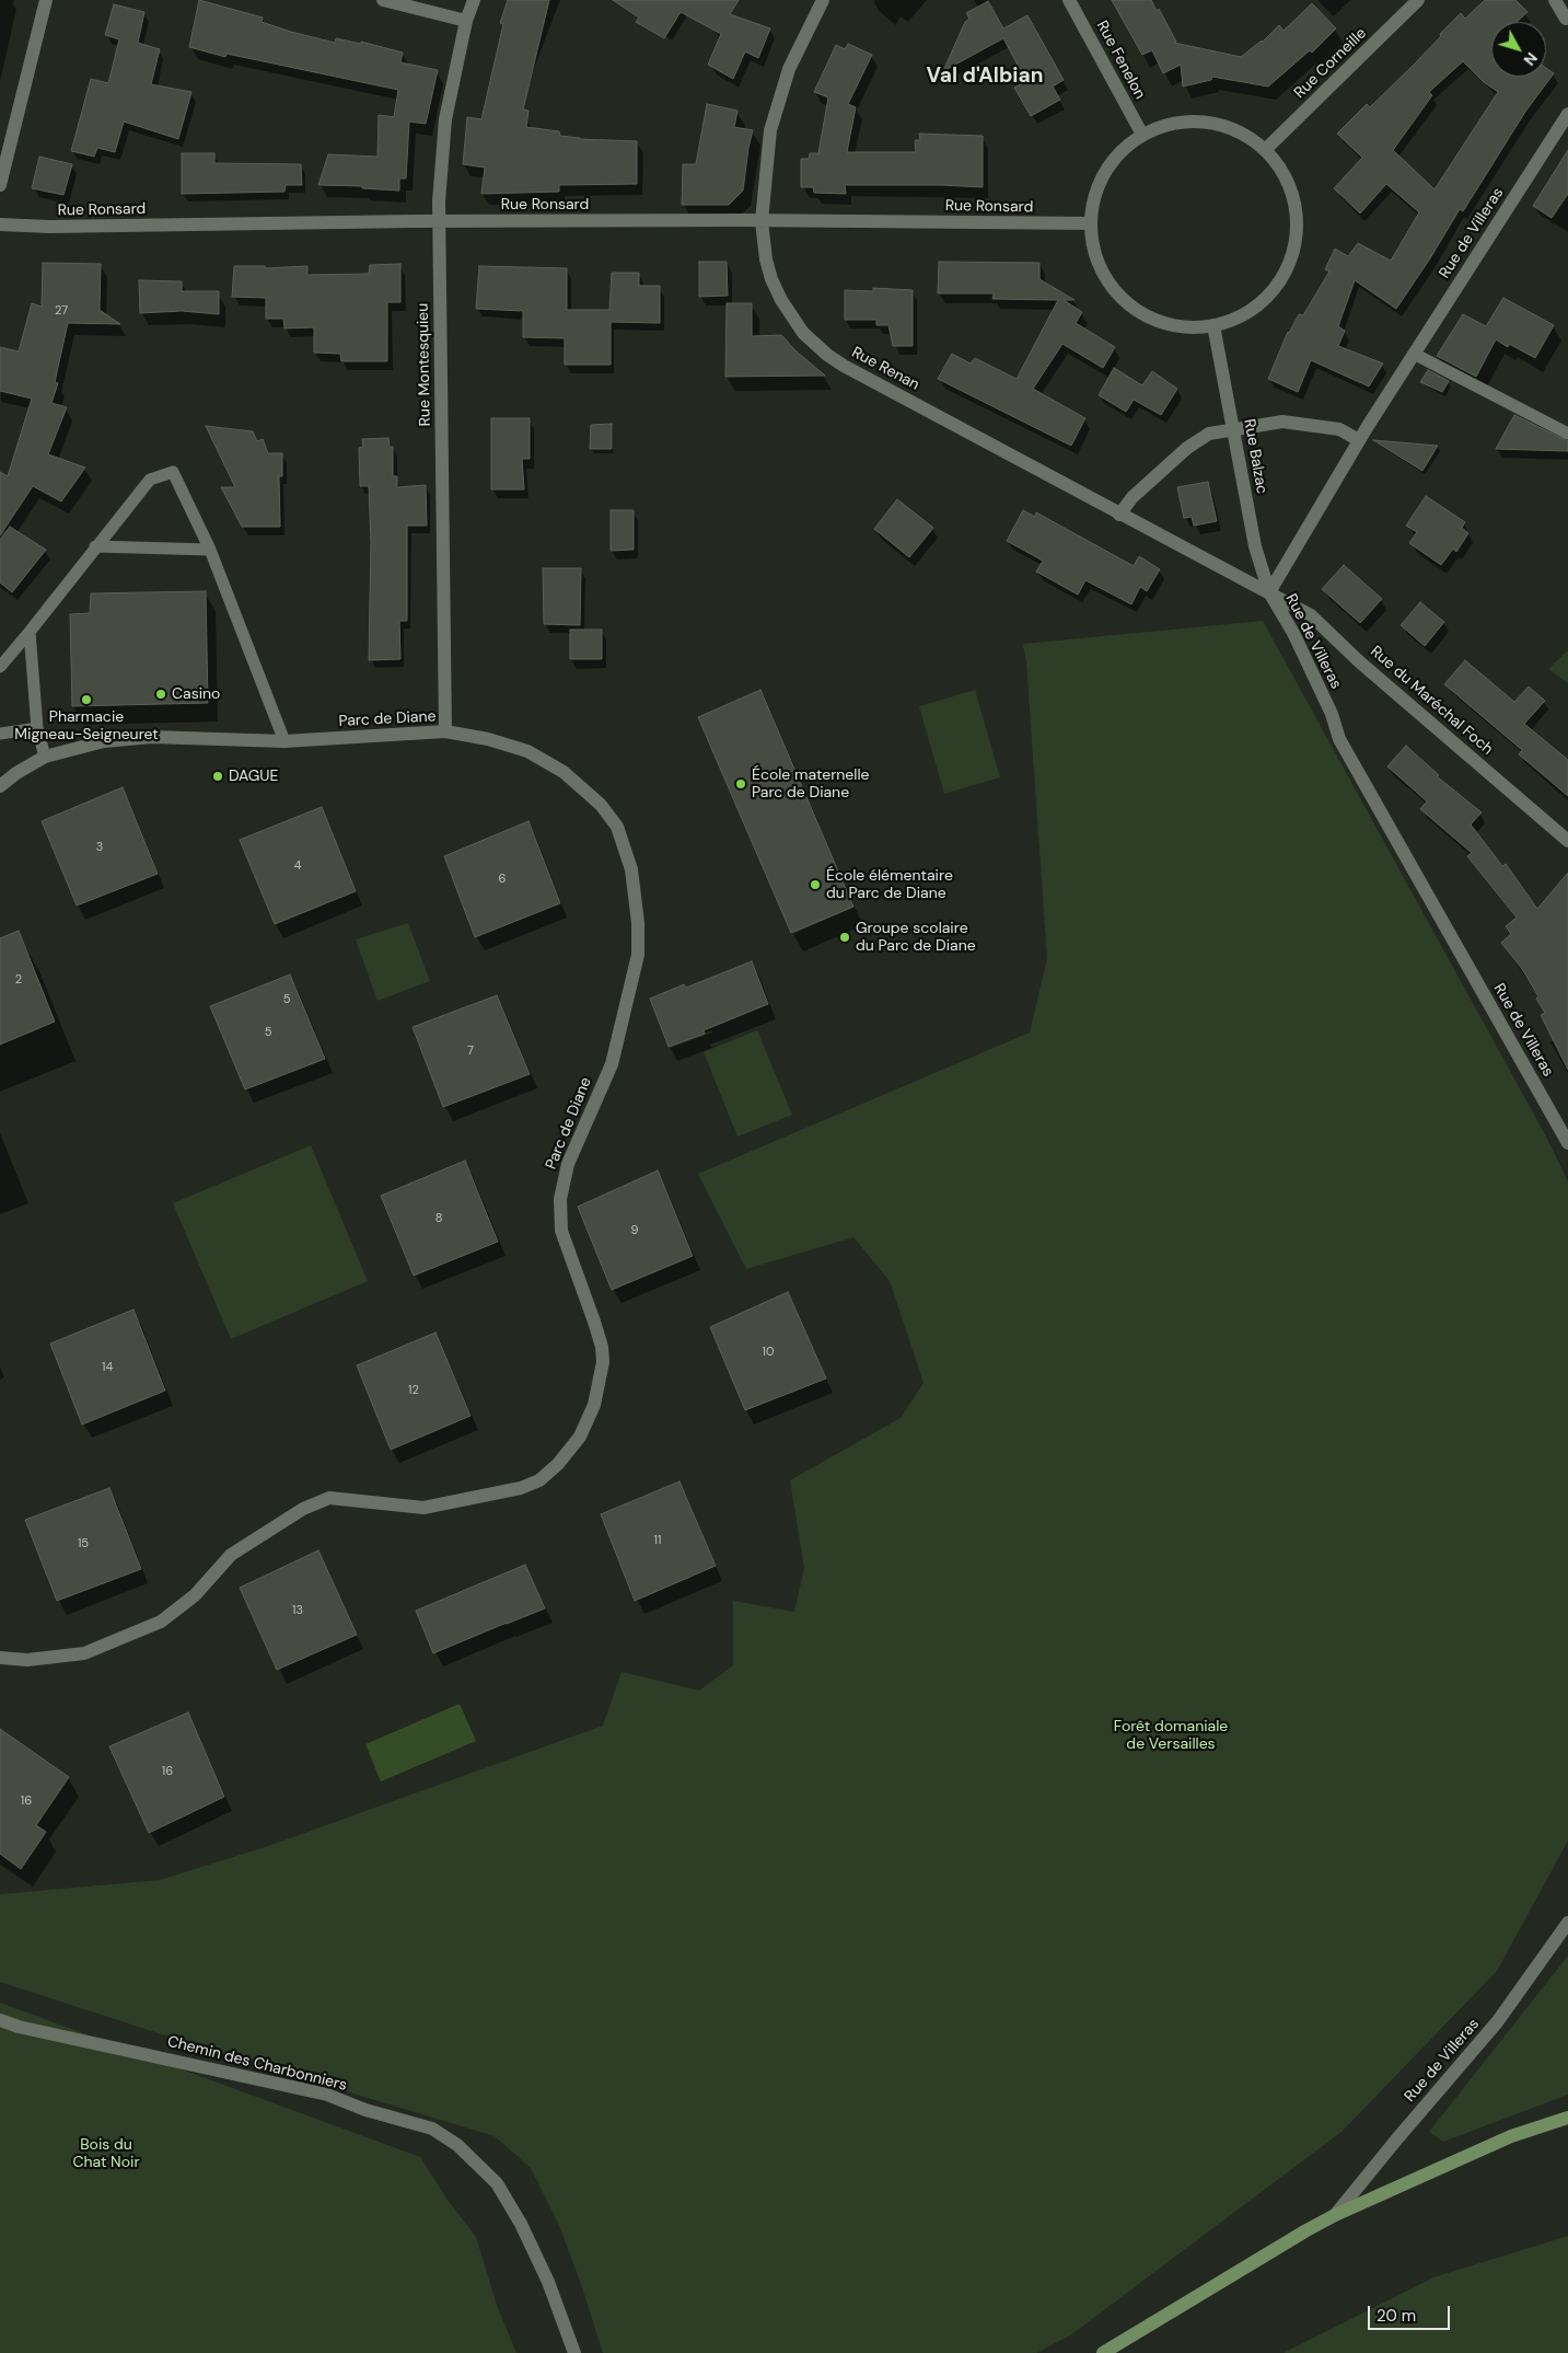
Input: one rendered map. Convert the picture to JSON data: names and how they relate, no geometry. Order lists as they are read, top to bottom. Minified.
{"streets":{"street":["Rue Fenelon","Rue Corneille","Rue Ronsard","Rue de Villeras","Rue Montesquieu","Rue Renan","Rue Balzac","Rue du Maréchal Foch","Parc de Diane","Chemin des Charbonniers"]},"crossings":[["Rue Ronsard","Rue Montesquieu"],["Rue Ronsard","Rue Renan"],["Rue de Villeras","Rue Renan"],["Rue de Villeras","Rue Balzac"],["Rue de Villeras","Rue du Maréchal Foch"],["Rue Montesquieu","Parc de Diane"],["Rue Renan","Rue Balzac"],["Rue Renan","Rue du Maréchal Foch"],["Rue Balzac","Rue du Maréchal Foch"]],"districts":["Val d'Albian"],"parks":["Forêt domaniale de Versailles","Bois du Chat Noir"],"places":["Casino","Pharmacie Migneau-Seigneuret","DAGUE","École maternelle Parc de Diane","École élémentaire du Parc de Diane","Groupe scolaire du Parc de Diane"],"house_numbers":["27","3","4","6","2","5","5","7","8","9","10","14","12","11","15","13","16","16"],"scale_bar":"20 m","north":"bottom right"}
